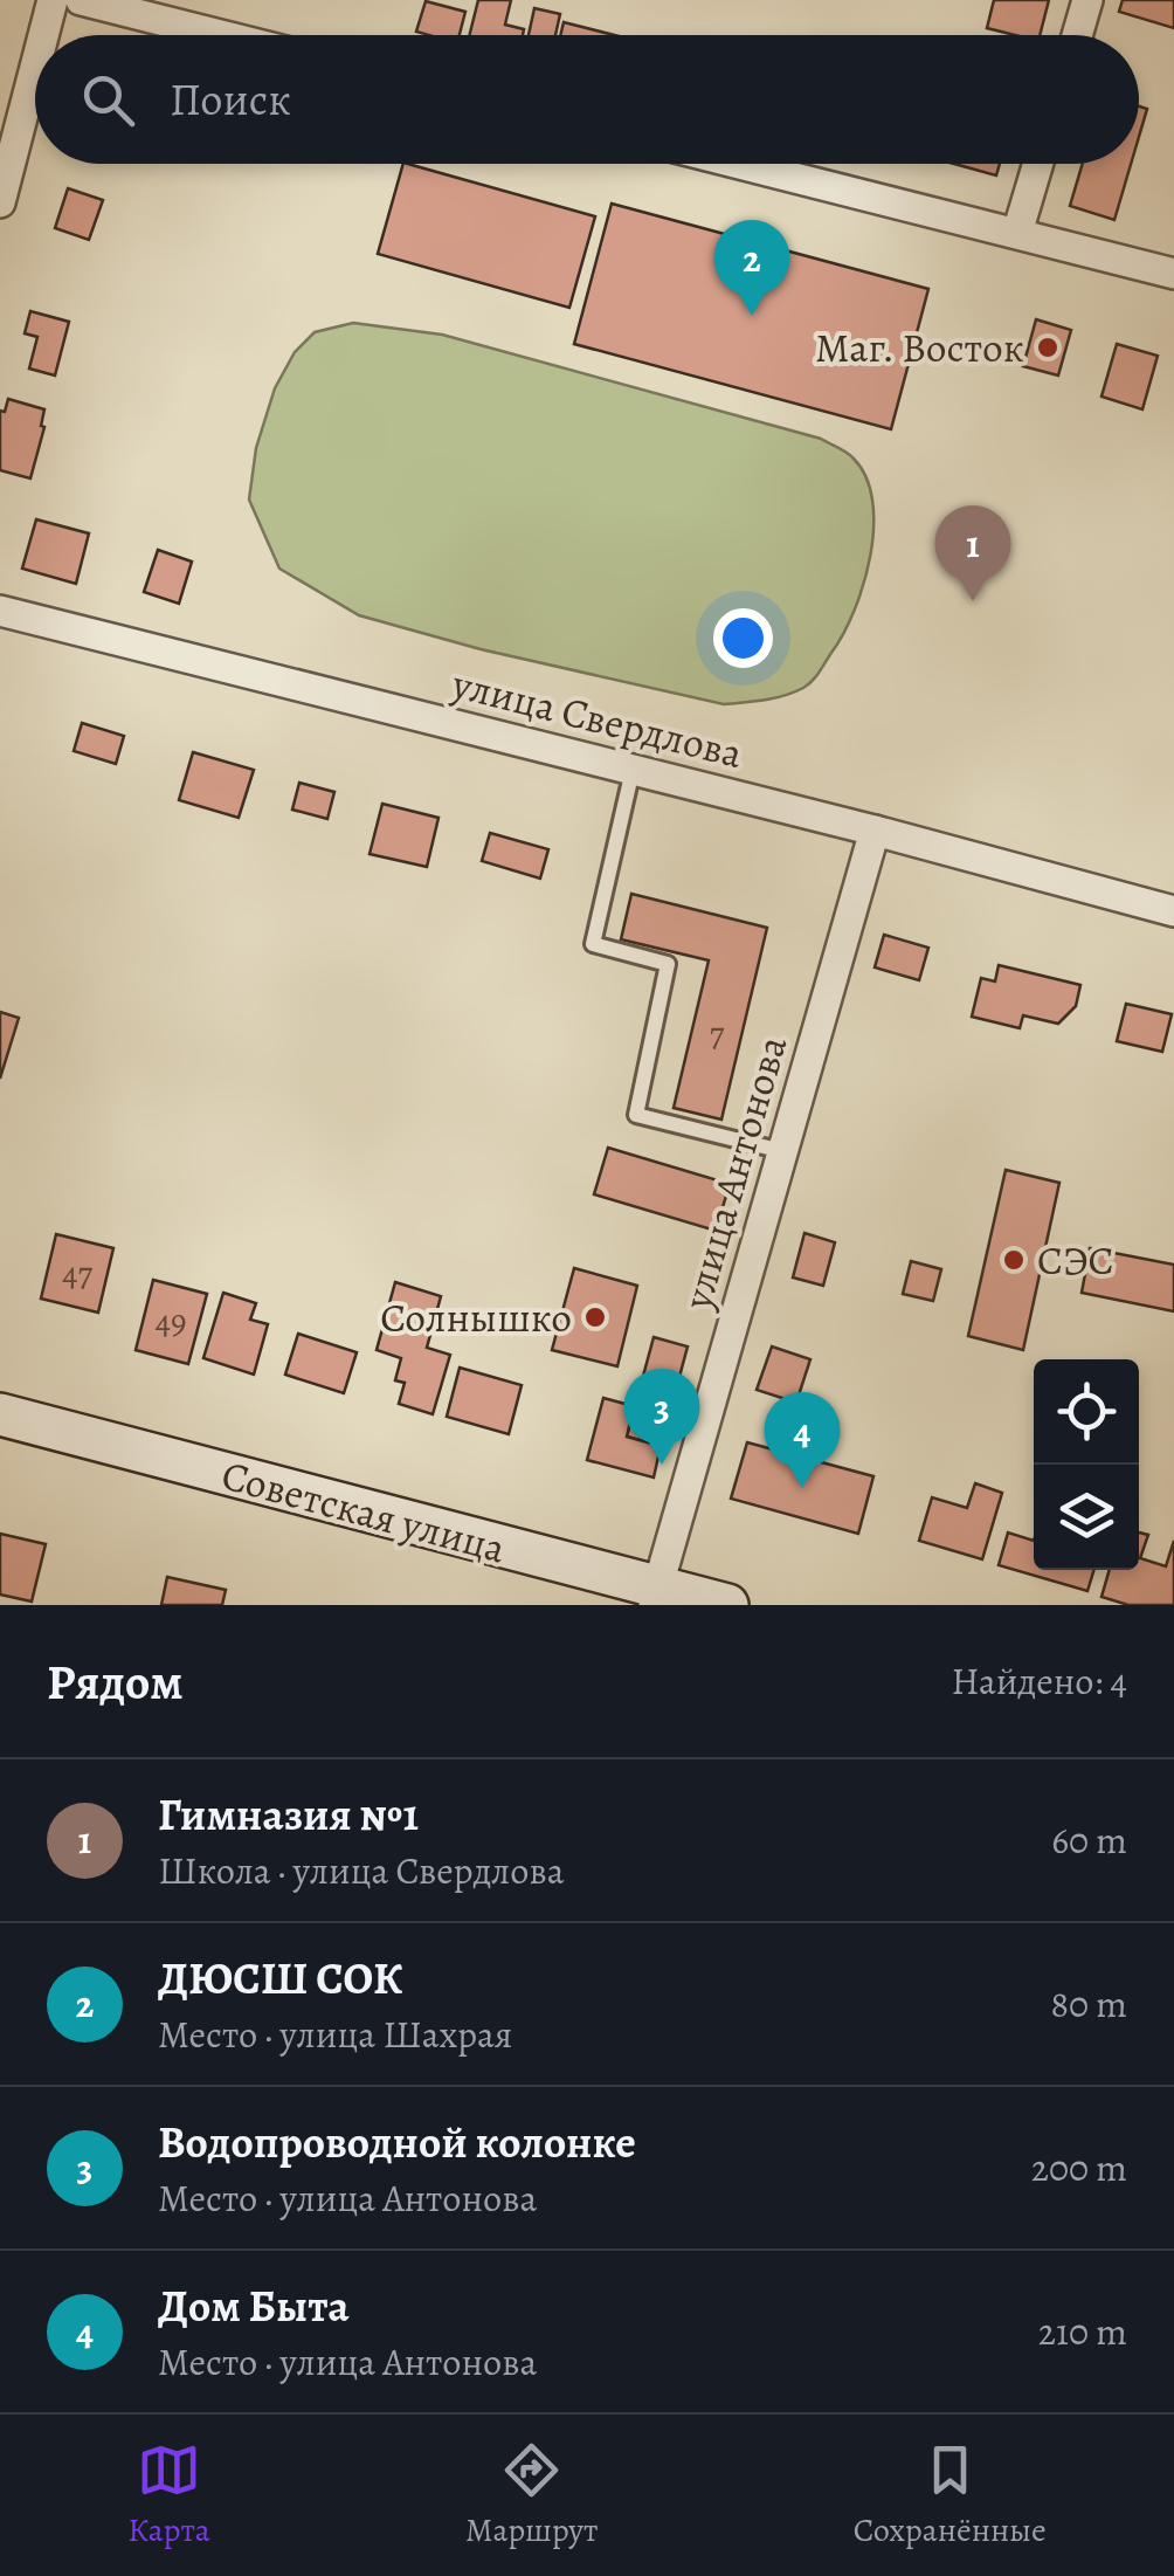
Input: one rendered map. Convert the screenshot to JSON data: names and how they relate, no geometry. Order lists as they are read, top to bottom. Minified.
{"streets":{"main road":["Советская улица"],"street":["улица Свердлова","улица Антонова"]},"crossings":[["улица Свердлова","улица Антонова"],["улица Антонова","Советская улица"]],"places":["Маг. Восток","СЭС","Солнышко"],"house_numbers":["7","47","49"],"page":{"search":"Поиск","pins":["2","1","3","4"],"heading":["Рядом","Найдено: 4"],"list":[{"mark":"1","name":"Гимназия №1","note":"Школа · улица Свердлова","value":"60 m"},{"mark":"2","name":"ДЮСШ СОК","note":"Место · улица Шахрая","value":"80 m"},{"mark":"3","name":"Водопроводной колонке","note":"Место · улица Антонова","value":"200 m"},{"mark":"4","name":"Дом Быта","note":"Место · улица Антонова","value":"210 m"}],"nav":["Карта","Маршрут","Сохранённые"]}}
